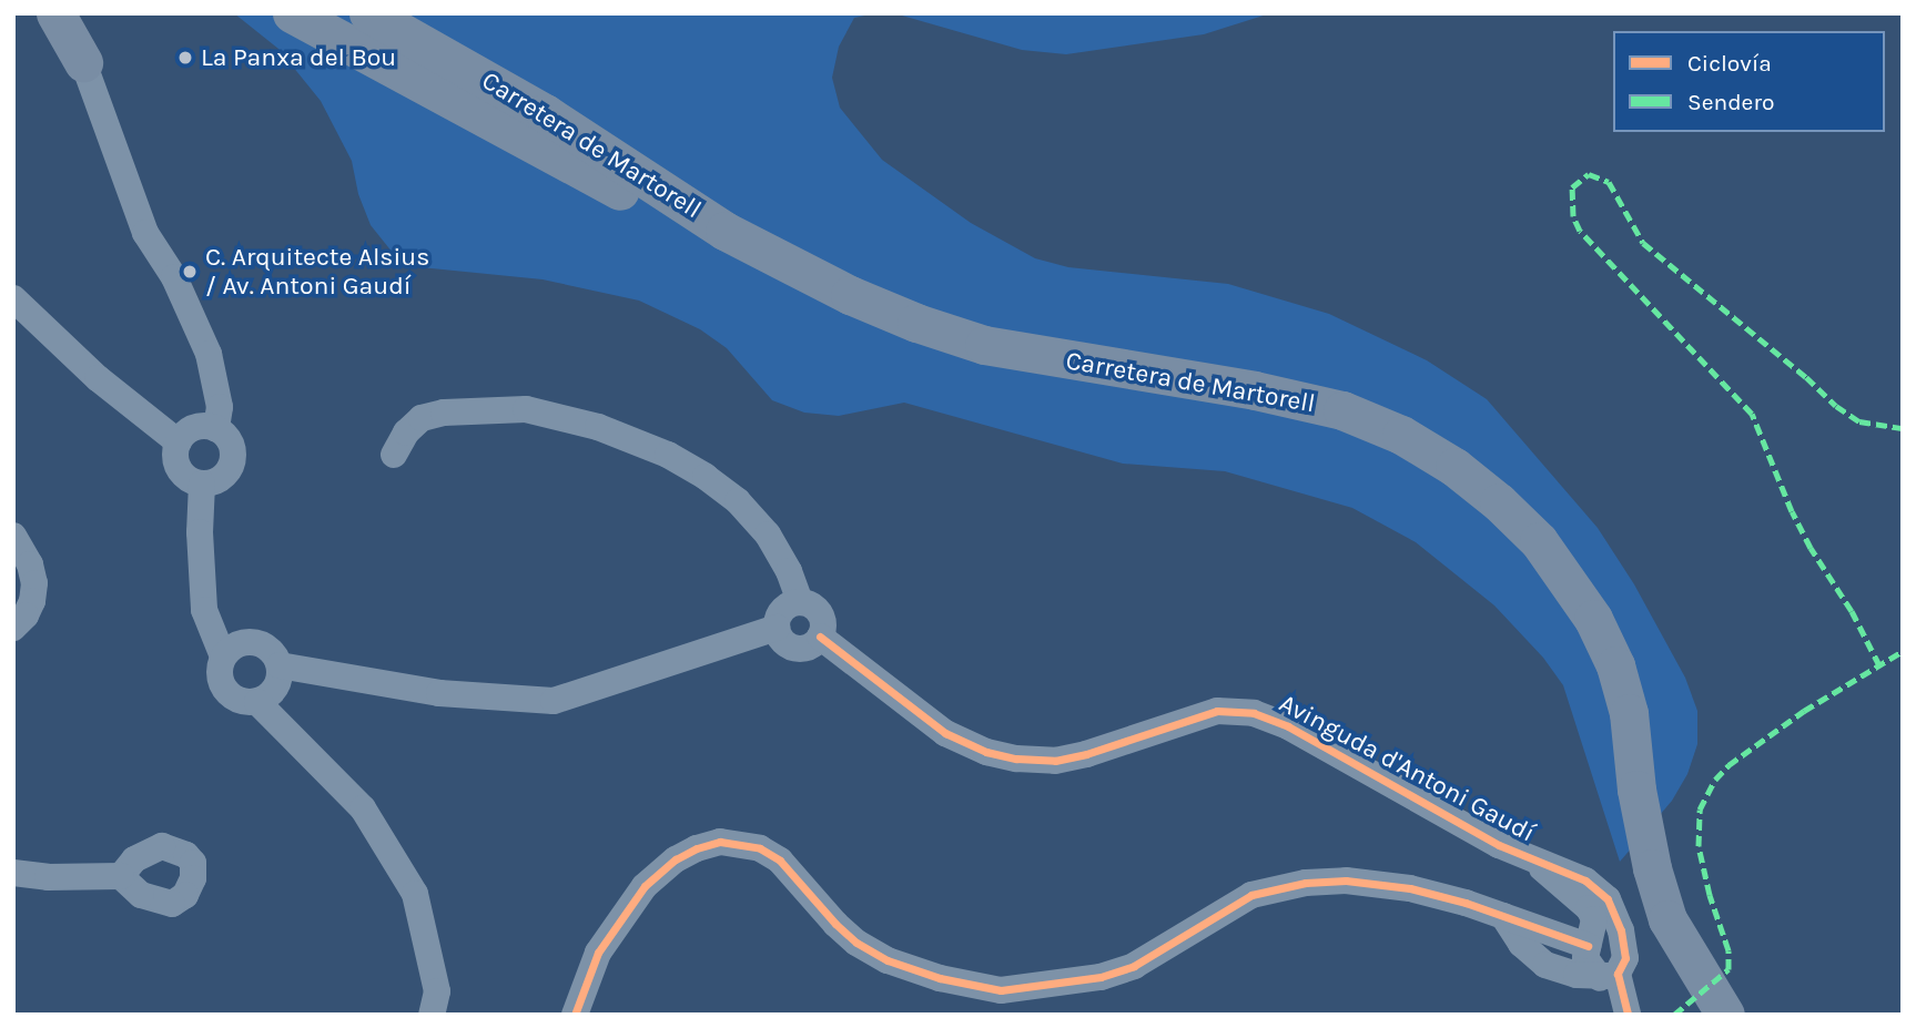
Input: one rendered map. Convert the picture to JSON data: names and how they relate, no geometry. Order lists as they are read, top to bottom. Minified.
{"streets":{"main road":["Carretera de Martorell"],"street":["Avinguda d'Antoni Gaudí"]},"places":["La Panxa del Bou","C. Arquitecte Alsius / Av. Antoni Gaudí"],"legend":["Ciclovía","Sendero"]}
